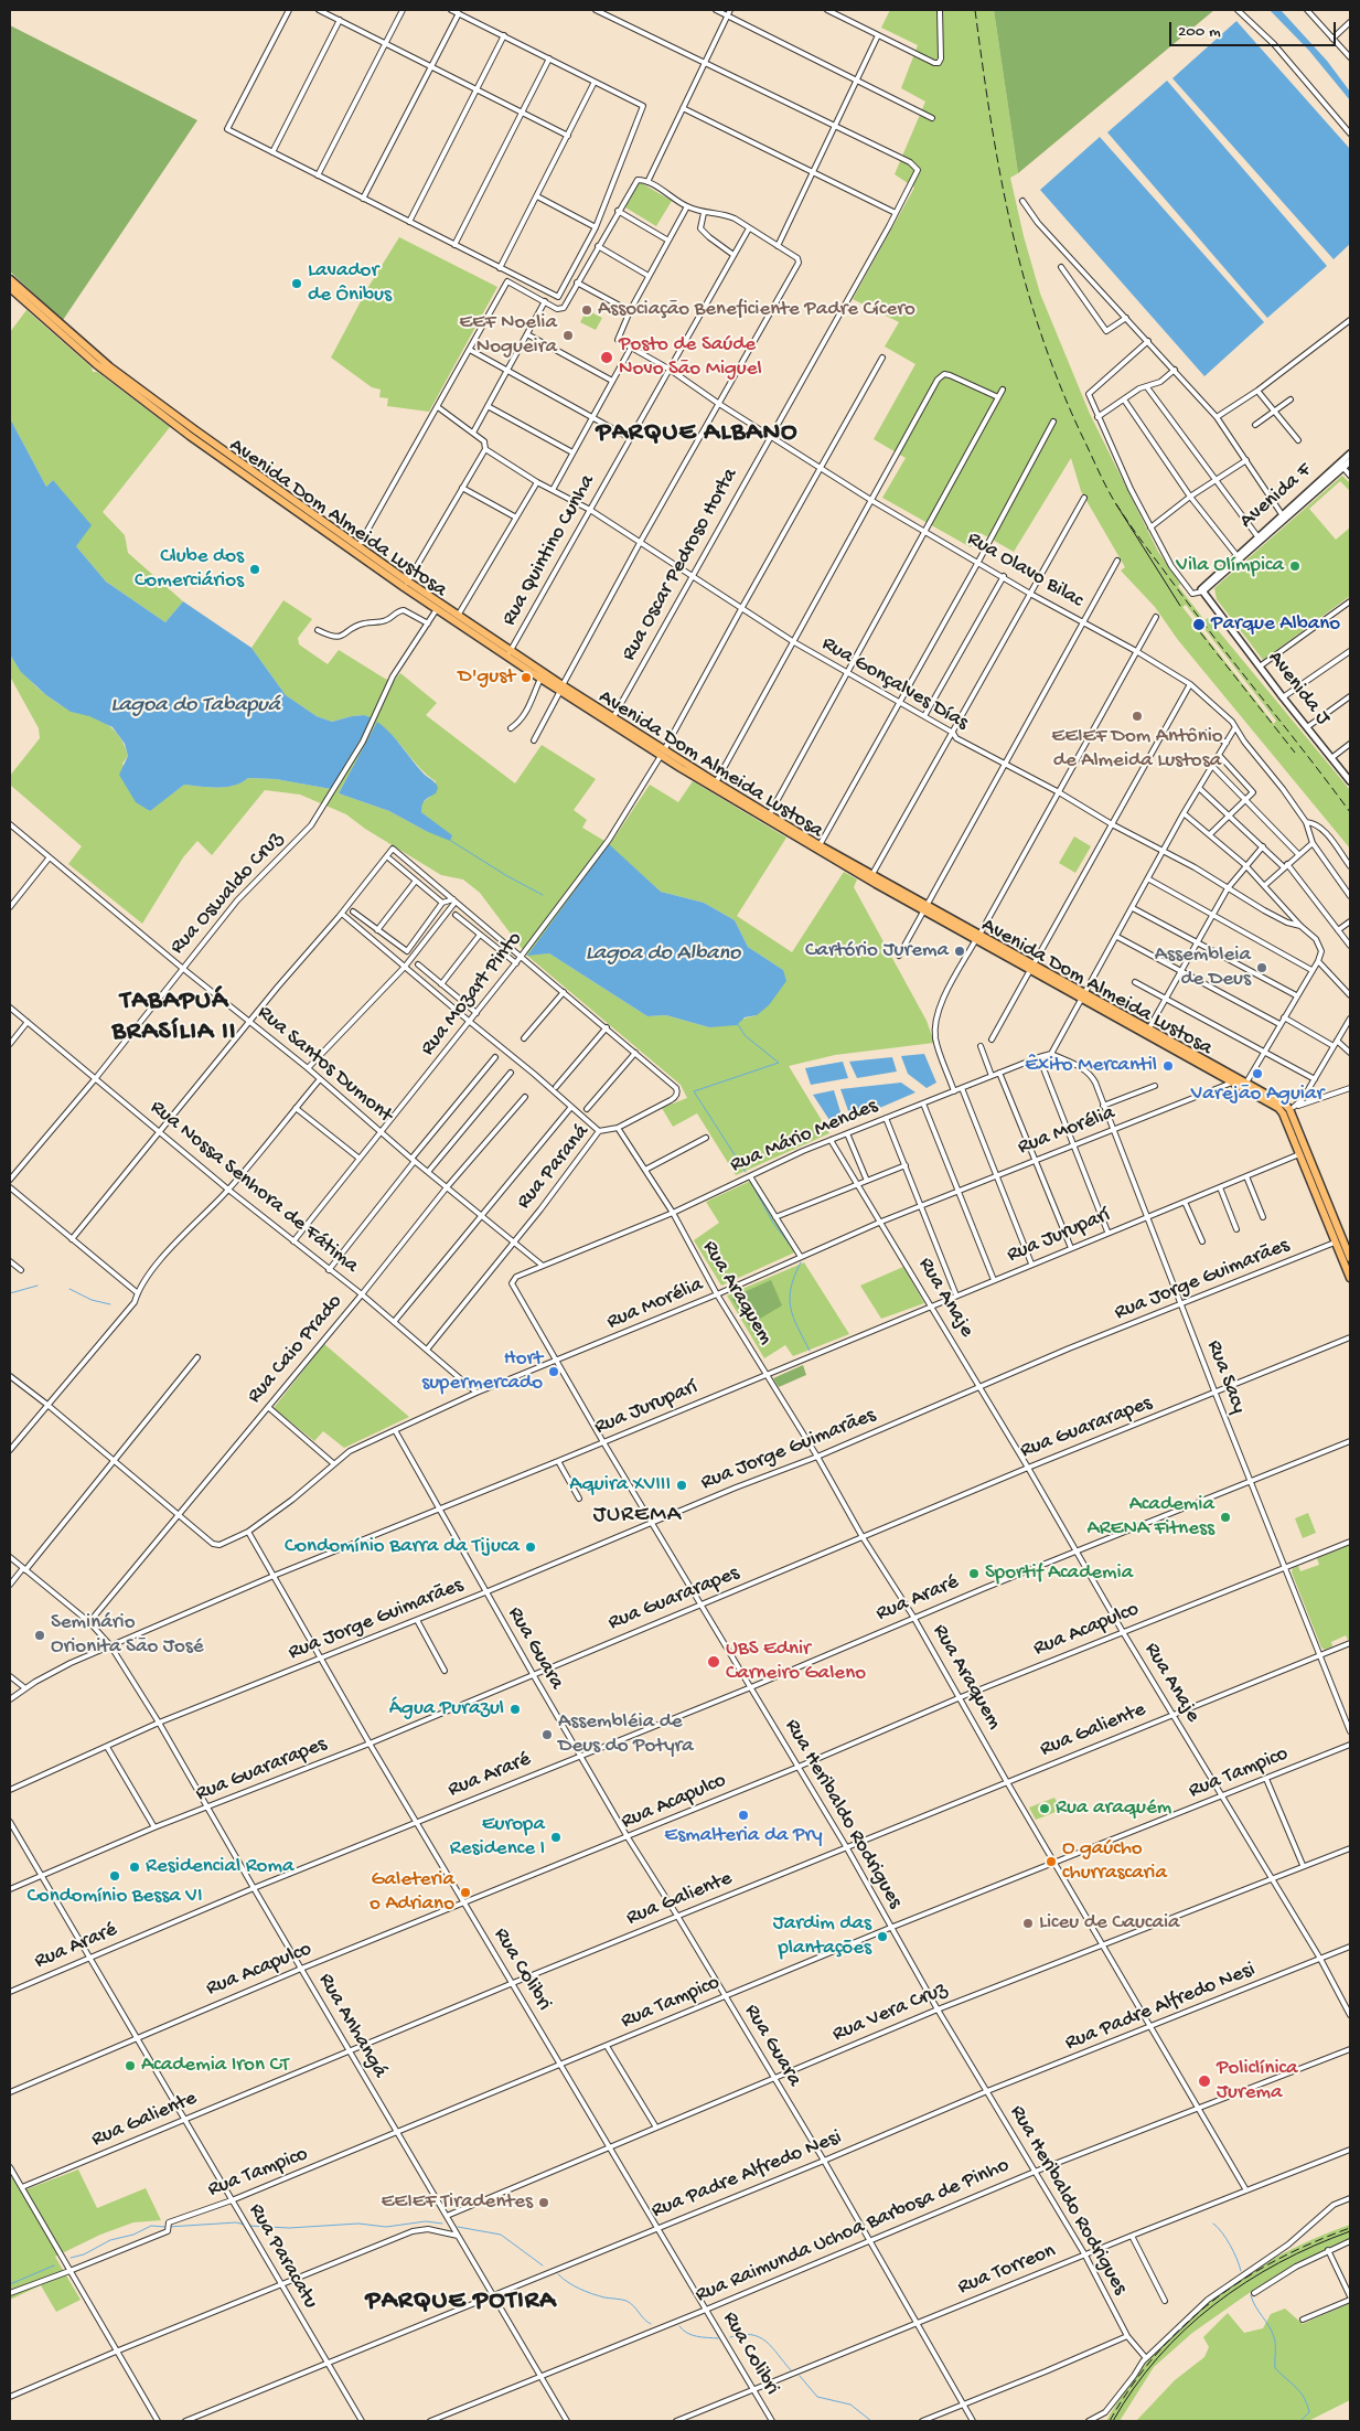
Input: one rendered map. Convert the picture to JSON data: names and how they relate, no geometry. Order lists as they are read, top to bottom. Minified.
{"streets":{"main road":["Avenida Dom Almeida Lustosa"],"street":["Avenida F","Rua Quintino Cunha","Rua Oscar Pedroso Horta","Rua Olavo Bilac","Rua Gonçalves Días","Avenida J","Rua Oswaldo Cruz","Rua Mozart Pinto","Rua Santos Dumont","Rua Morélia","Rua Mário Mendes","Rua Paraná","Rua Nossa Senhora de Fátima","Rua Juruparí","Rua Jorge Guimarães","Rua Araquem","Rua Anaje","Rua Caio Prado","Rua Sacy","Rua Guararapes","Rua Araré","Rua Acapulco","Rua Guara","Rua Galiente","Rua Tampico","Rua Heribaldo Rodrigues","Rua Colibri","Rua Padre Alfredo Nesi","Rua Vera Cruz","Rua Anhangá","Rua Raimunda Uchoa Barbosa de Pinho","Rua Paracatu","Rua Torreon"]},"crossings":[["Avenida F","Avenida J"],["Avenida Dom Almeida Lustosa","Rua Quintino Cunha"],["Avenida Dom Almeida Lustosa","Rua Oscar Pedroso Horta"],["Avenida Dom Almeida Lustosa","Rua Oswaldo Cruz"],["Avenida Dom Almeida Lustosa","Rua Mozart Pinto"],["Avenida Dom Almeida Lustosa","Rua Morélia"],["Avenida Dom Almeida Lustosa","Rua Juruparí"],["Avenida Dom Almeida Lustosa","Rua Jorge Guimarães"],["Rua Quintino Cunha","Rua Olavo Bilac"],["Rua Quintino Cunha","Rua Gonçalves Días"],["Rua Oscar Pedroso Horta","Rua Olavo Bilac"],["Rua Oscar Pedroso Horta","Rua Gonçalves Días"],["Rua Olavo Bilac","Rua Mozart Pinto"],["Rua Gonçalves Días","Rua Mozart Pinto"],["Rua Oswaldo Cruz","Rua Santos Dumont"],["Rua Oswaldo Cruz","Rua Nossa Senhora de Fátima"],["Rua Mozart Pinto","Rua Santos Dumont"],["Rua Mozart Pinto","Rua Paraná"],["Rua Mozart Pinto","Rua Nossa Senhora de Fátima"],["Rua Santos Dumont","Rua Mário Mendes"],["Rua Santos Dumont","Rua Paraná"],["Rua Santos Dumont","Rua Caio Prado"],["Rua Morélia","Rua Nossa Senhora de Fátima"],["Rua Morélia","Rua Araquem"],["Rua Morélia","Rua Anaje"],["Rua Morélia","Rua Caio Prado"],["Rua Morélia","Rua Sacy"],["Rua Morélia","Rua Guara"],["Rua Morélia","Rua Heribaldo Rodrigues"],["Rua Morélia","Rua Colibri"],["Rua Mário Mendes","Rua Araquem"],["Rua Mário Mendes","Rua Anaje"],["Rua Mário Mendes","Rua Sacy"],["Rua Mário Mendes","Rua Heribaldo Rodrigues"],["Rua Paraná","Rua Nossa Senhora de Fátima"],["Rua Paraná","Rua Araquem"],["Rua Nossa Senhora de Fátima","Rua Caio Prado"],["Rua Juruparí","Rua Araquem"],["Rua Juruparí","Rua Anaje"],["Rua Juruparí","Rua Sacy"],["Rua Juruparí","Rua Guara"],["Rua Juruparí","Rua Heribaldo Rodrigues"],["Rua Juruparí","Rua Colibri"],["Rua Juruparí","Rua Anhangá"],["Rua Jorge Guimarães","Rua Araquem"],["Rua Jorge Guimarães","Rua Anaje"],["Rua Jorge Guimarães","Rua Sacy"],["Rua Jorge Guimarães","Rua Guara"],["Rua Jorge Guimarães","Rua Heribaldo Rodrigues"],["Rua Jorge Guimarães","Rua Colibri"],["Rua Jorge Guimarães","Rua Anhangá"],["Rua Araquem","Rua Guararapes"],["Rua Araquem","Rua Araré"],["Rua Araquem","Rua Acapulco"],["Rua Araquem","Rua Galiente"],["Rua Araquem","Rua Tampico"],["Rua Araquem","Rua Padre Alfredo Nesi"],["Rua Araquem","Rua Vera Cruz"],["Rua Araquem","Rua Raimunda Uchoa Barbosa de Pinho"],["Rua Araquem","Rua Torreon"],["Rua Anaje","Rua Guararapes"],["Rua Anaje","Rua Araré"],["Rua Anaje","Rua Acapulco"],["Rua Anaje","Rua Galiente"],["Rua Anaje","Rua Tampico"],["Rua Anaje","Rua Padre Alfredo Nesi"],["Rua Anaje","Rua Vera Cruz"],["Rua Caio Prado","Rua Anhangá"],["Rua Sacy","Rua Guararapes"],["Rua Sacy","Rua Araré"],["Rua Sacy","Rua Acapulco"],["Rua Sacy","Rua Galiente"],["Rua Guararapes","Rua Guara"],["Rua Guararapes","Rua Heribaldo Rodrigues"],["Rua Guararapes","Rua Colibri"],["Rua Guararapes","Rua Anhangá"],["Rua Guararapes","Rua Paracatu"],["Rua Araré","Rua Guara"],["Rua Araré","Rua Heribaldo Rodrigues"],["Rua Araré","Rua Colibri"],["Rua Araré","Rua Anhangá"],["Rua Araré","Rua Paracatu"],["Rua Acapulco","Rua Guara"],["Rua Acapulco","Rua Heribaldo Rodrigues"],["Rua Acapulco","Rua Colibri"],["Rua Acapulco","Rua Anhangá"],["Rua Acapulco","Rua Paracatu"],["Rua Guara","Rua Galiente"],["Rua Guara","Rua Tampico"],["Rua Guara","Rua Padre Alfredo Nesi"],["Rua Guara","Rua Vera Cruz"],["Rua Guara","Rua Raimunda Uchoa Barbosa de Pinho"],["Rua Guara","Rua Torreon"],["Rua Galiente","Rua Heribaldo Rodrigues"],["Rua Galiente","Rua Colibri"],["Rua Galiente","Rua Anhangá"],["Rua Galiente","Rua Paracatu"],["Rua Tampico","Rua Heribaldo Rodrigues"],["Rua Tampico","Rua Colibri"],["Rua Tampico","Rua Anhangá"],["Rua Tampico","Rua Paracatu"],["Rua Heribaldo Rodrigues","Rua Padre Alfredo Nesi"],["Rua Heribaldo Rodrigues","Rua Vera Cruz"],["Rua Heribaldo Rodrigues","Rua Raimunda Uchoa Barbosa de Pinho"],["Rua Heribaldo Rodrigues","Rua Torreon"],["Rua Colibri","Rua Padre Alfredo Nesi"],["Rua Colibri","Rua Vera Cruz"],["Rua Colibri","Rua Raimunda Uchoa Barbosa de Pinho"],["Rua Colibri","Rua Torreon"],["Rua Padre Alfredo Nesi","Rua Anhangá"],["Rua Padre Alfredo Nesi","Rua Paracatu"],["Rua Vera Cruz","Rua Anhangá"],["Rua Anhangá","Rua Raimunda Uchoa Barbosa de Pinho"]],"districts":["PARQUE ALBANO","TABAPUÁ BRASÍLIA II","JUREMA","PARQUE POTIRA"],"water":["Lagoa do Tabapuá","Lagoa do Albano"],"places":["Lavador de Ônibus","Associação Beneficiente Padre Cícero","EEF Noelia Nogueira","Posto de Saúde Novo São Miguel","Vila Olímpica","Clube dos Comerciários","Parque Albano","D'gust","EEIEF Dom Antônio de Almeida Lustosa","Cartório Jurema","Assembleia de Deus","Êxito Mercantil","Varejão Aguiar","Hort supermercado","Aquira XVIII","Academia ARENA Fitness","Condomínio Barra da Tijuca","Sportif Academia","Seminário Orionita São José","UBS Ednir Carneiro Galeno","Água Purazul","Assembléia de Deus do Potyra","Rua araquém","Esmalteria da Pry","Europa Residence I","O gaúcho churrascaria","Residencial Roma","Condomínio Bessa VI","Galeteria o Adriano","Liceu de Caucaia","Jardim das plantações","Academia Iron CT","Policlínica Jurema","EEIEF Tiradentes"],"scale_bar":"200 m"}
